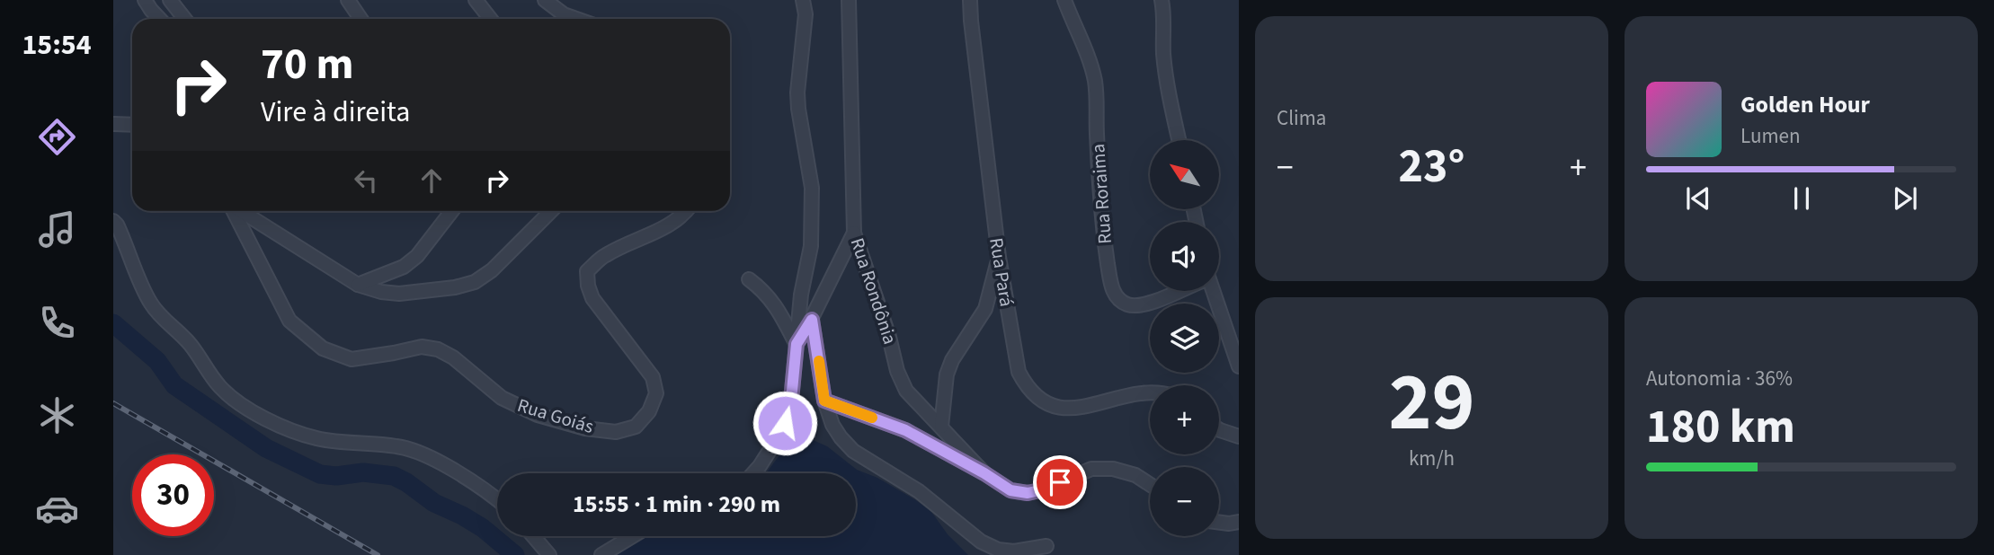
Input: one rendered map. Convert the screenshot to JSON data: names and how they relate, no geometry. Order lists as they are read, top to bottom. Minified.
{"streets":{"street":["Rua Roraima","Rua Pará","Rua Rondônia","Rua Goiás"]},"north":"top left","page":{"tabs":"15:54","tile":["Clima",["29","km/h"],["Autonomia · 36%","180 km"]],"turn":["70 m","Vire à direita"],"song":["Golden Hour","Lumen"],"map_buttons":["+","−"],"heat":["−","23°","+"],"limit":"30","trip":"15:55 · 1 min · 290 m"}}
